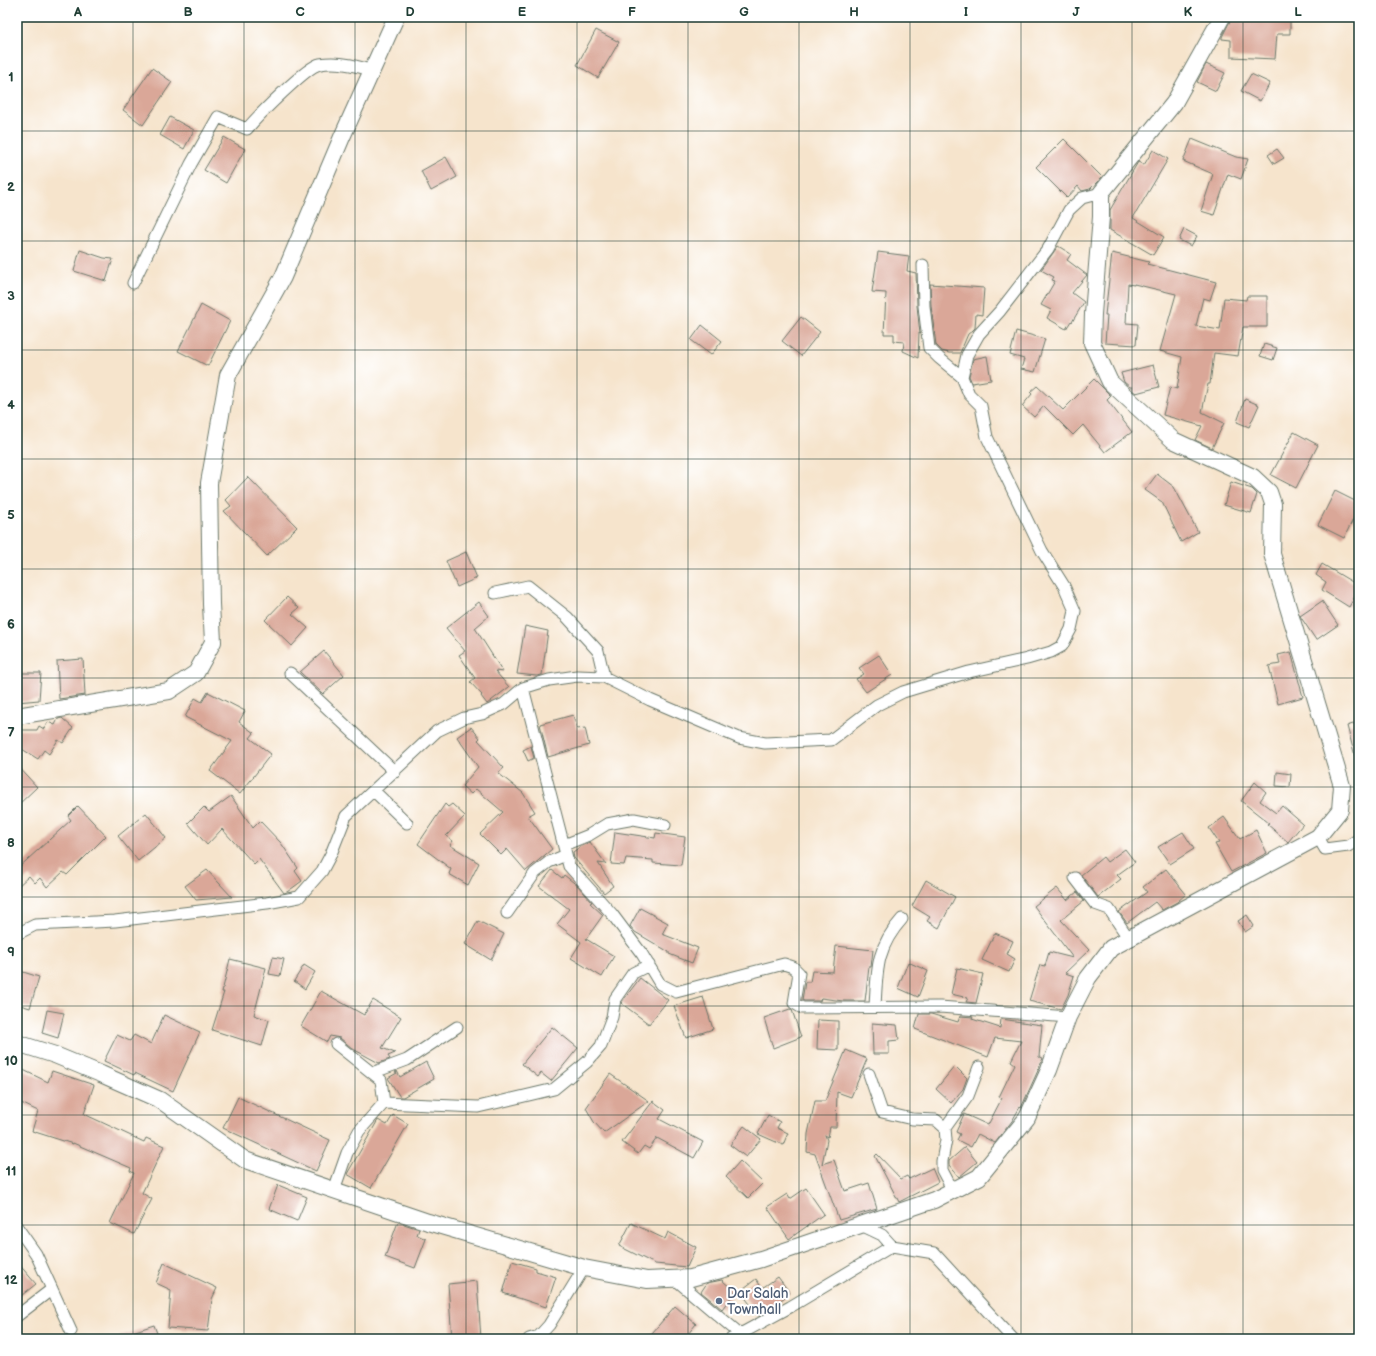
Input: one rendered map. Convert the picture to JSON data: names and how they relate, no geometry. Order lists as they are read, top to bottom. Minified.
{"places":["Dar Salah Townhall"],"grid":{"columns":["A","B","C","D","E","F","G","H","I","J","K","L"],"rows":["1","2","3","4","5","6","7","8","9","10","11","12"]}}
